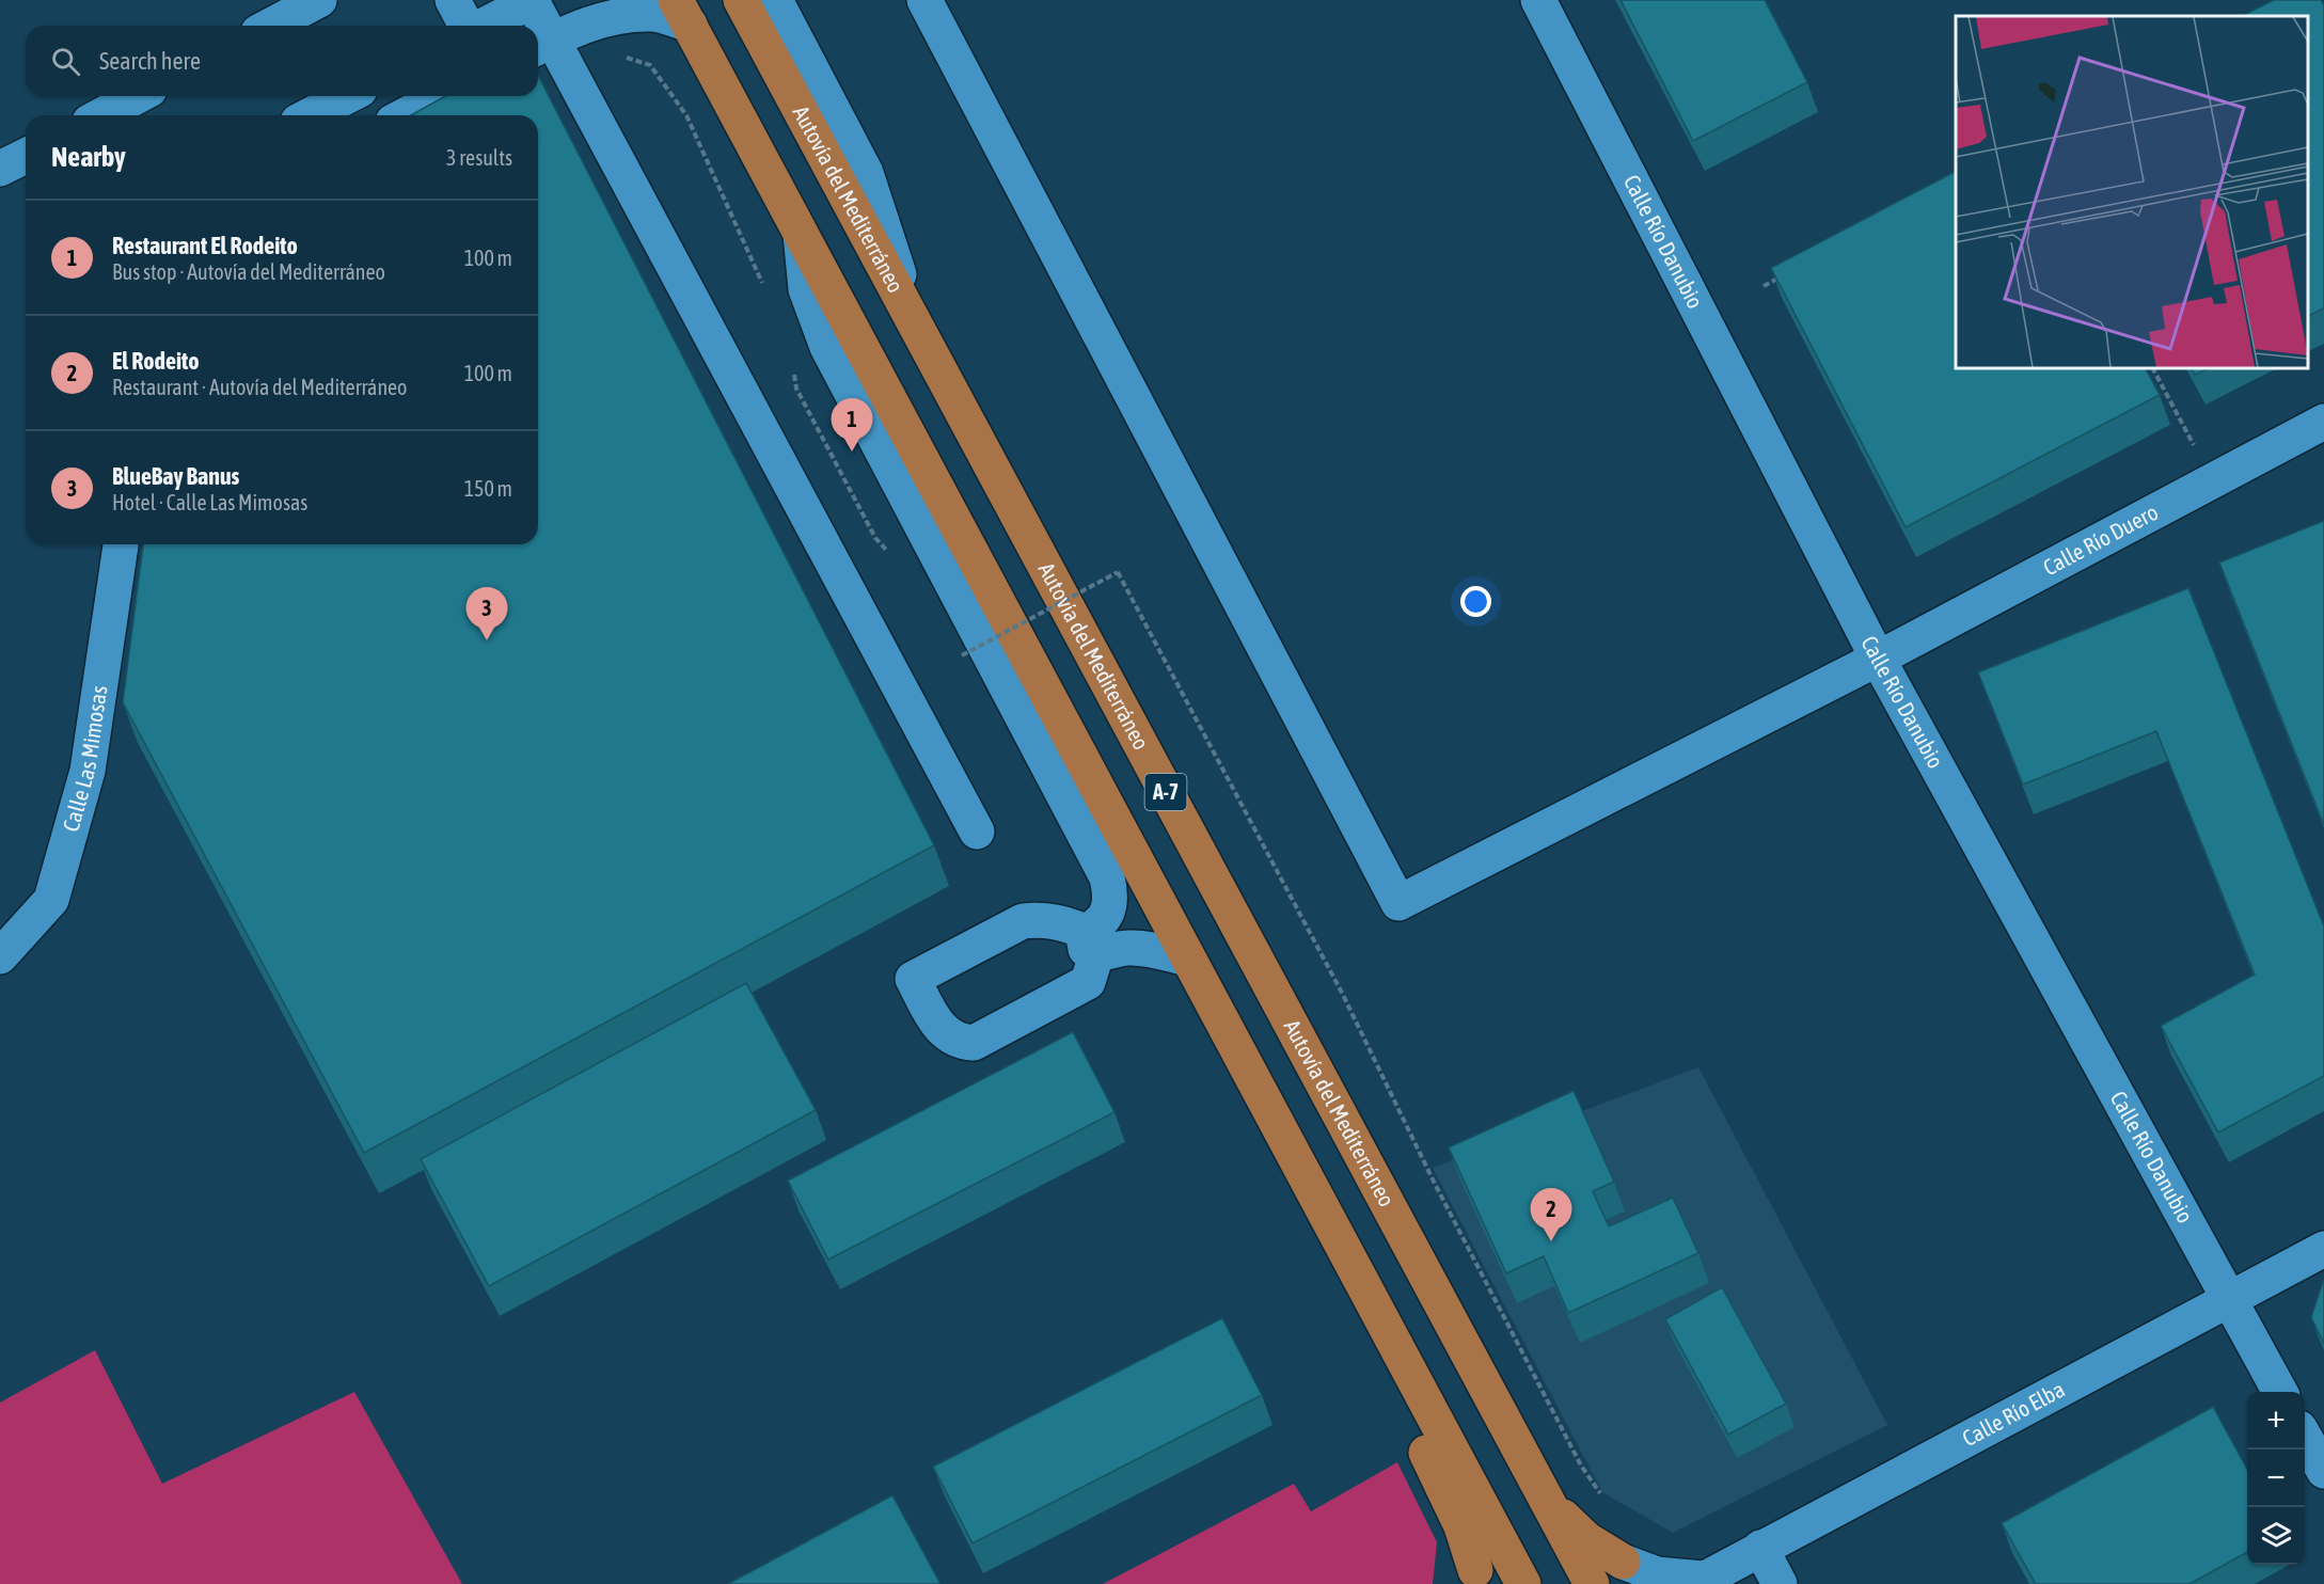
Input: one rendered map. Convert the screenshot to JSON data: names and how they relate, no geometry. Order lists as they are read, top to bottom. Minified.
{"streets":{"highway":["Autovía del Mediterráneo","A-7"],"street":["Calle Río Danubio","Calle Río Duero","Calle Las Mimosas","Calle Río Elba"]},"crossings":[["Calle Río Danubio","Calle Río Duero"],["Calle Río Danubio","Calle Río Elba"]],"page":{"search":"Search here","heading":["Nearby","3 results"],"list":[{"mark":"1","name":"Restaurant El Rodeito","note":"Bus stop · Autovía del Mediterráneo","value":"100 m"},{"mark":"2","name":"El Rodeito","note":"Restaurant · Autovía del Mediterráneo","value":"100 m"},{"mark":"3","name":"BlueBay Banus","note":"Hotel · Calle Las Mimosas","value":"150 m"}],"pins":["1","3","2"],"map_buttons":["+","−"]}}
